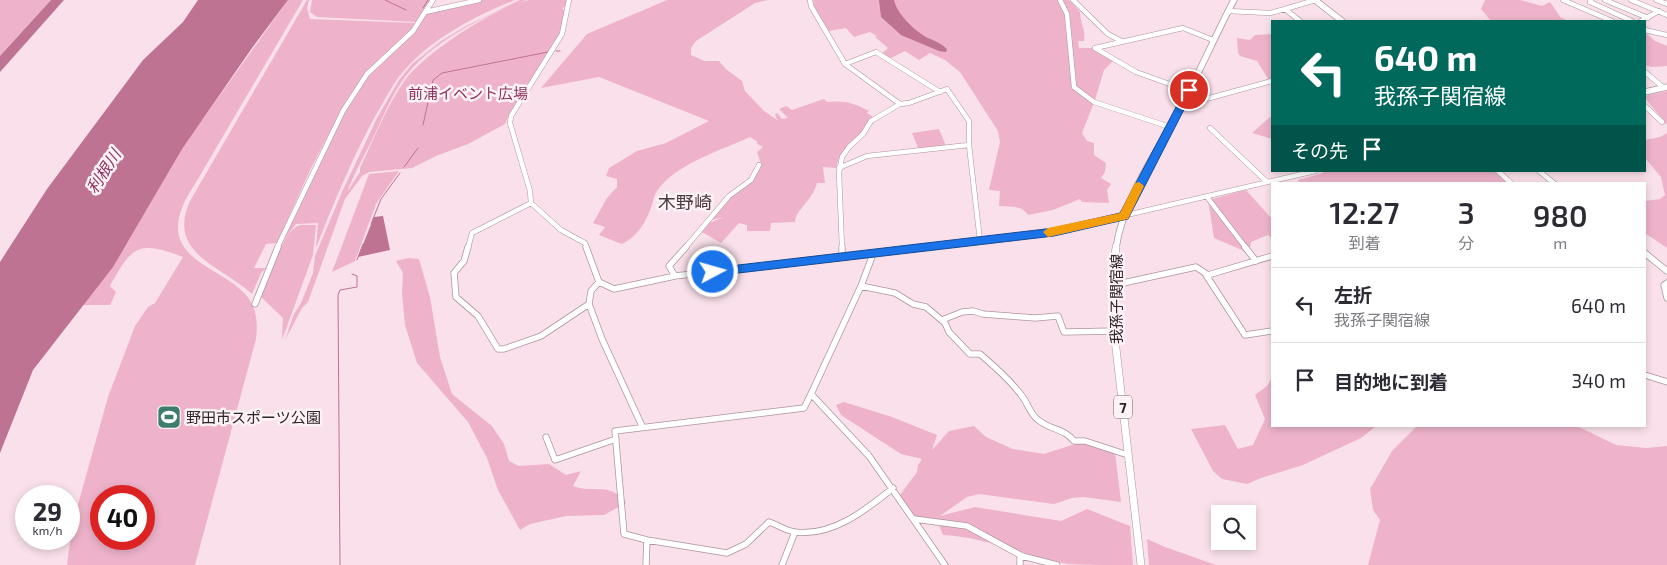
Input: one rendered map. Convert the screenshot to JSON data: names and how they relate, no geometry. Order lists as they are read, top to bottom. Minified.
{"streets":{"main road":["我孫子関宿線","7"]},"districts":["木野崎"],"water":["利根川"],"parks":["前浦イベント広場"],"places":{"sports":["野田市スポーツ公園"]},"page":{"turn":["640 m","我孫子関宿線"],"then":"その先","eta":["12:27","到着","3","分","980","m"],"list":[{"name":"左折","note":"我孫子関宿線","value":"640 m"},{"name":"目的地に到着","value":"340 m"}],"speed":"29 km/h","limit":"40"}}
